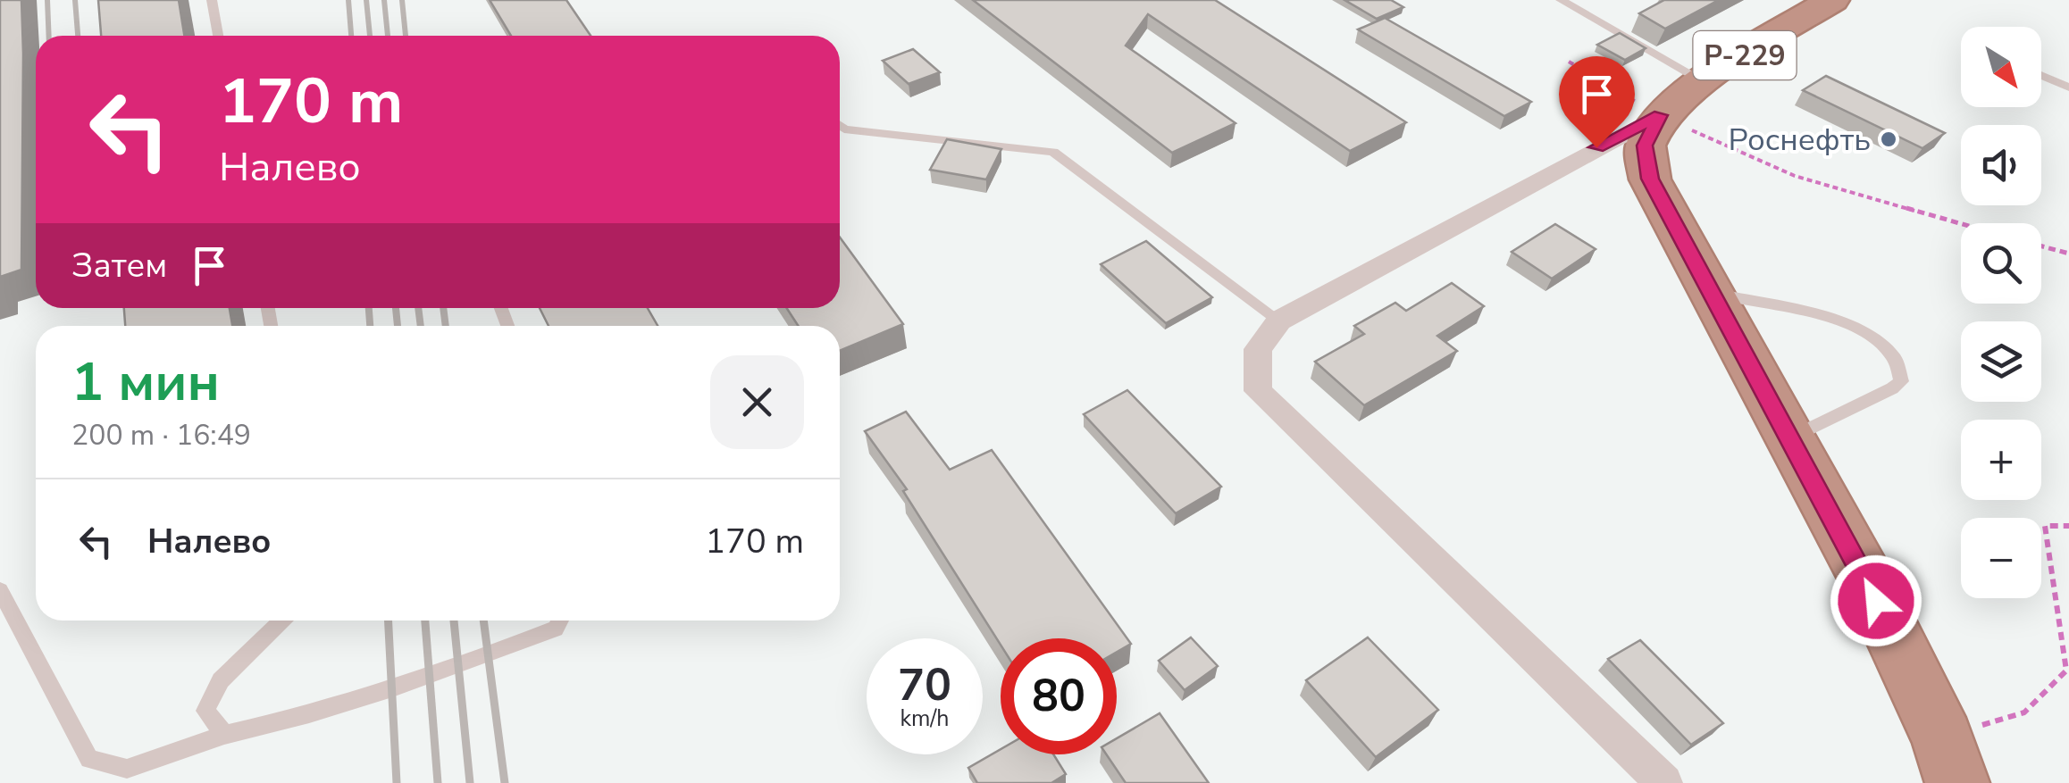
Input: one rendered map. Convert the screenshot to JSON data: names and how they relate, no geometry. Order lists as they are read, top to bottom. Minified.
{"streets":{"highway":["Р-229"]},"places":["Роснефть"],"north":"bottom right","page":{"map_buttons":["+","−"],"turn":["170 m","Налево"],"then":"Затем","heading":["1 мин","200 m · 16:49"],"list":[{"name":"Налево","value":"170 m"}],"speed":"70 km/h","limit":"80"}}
